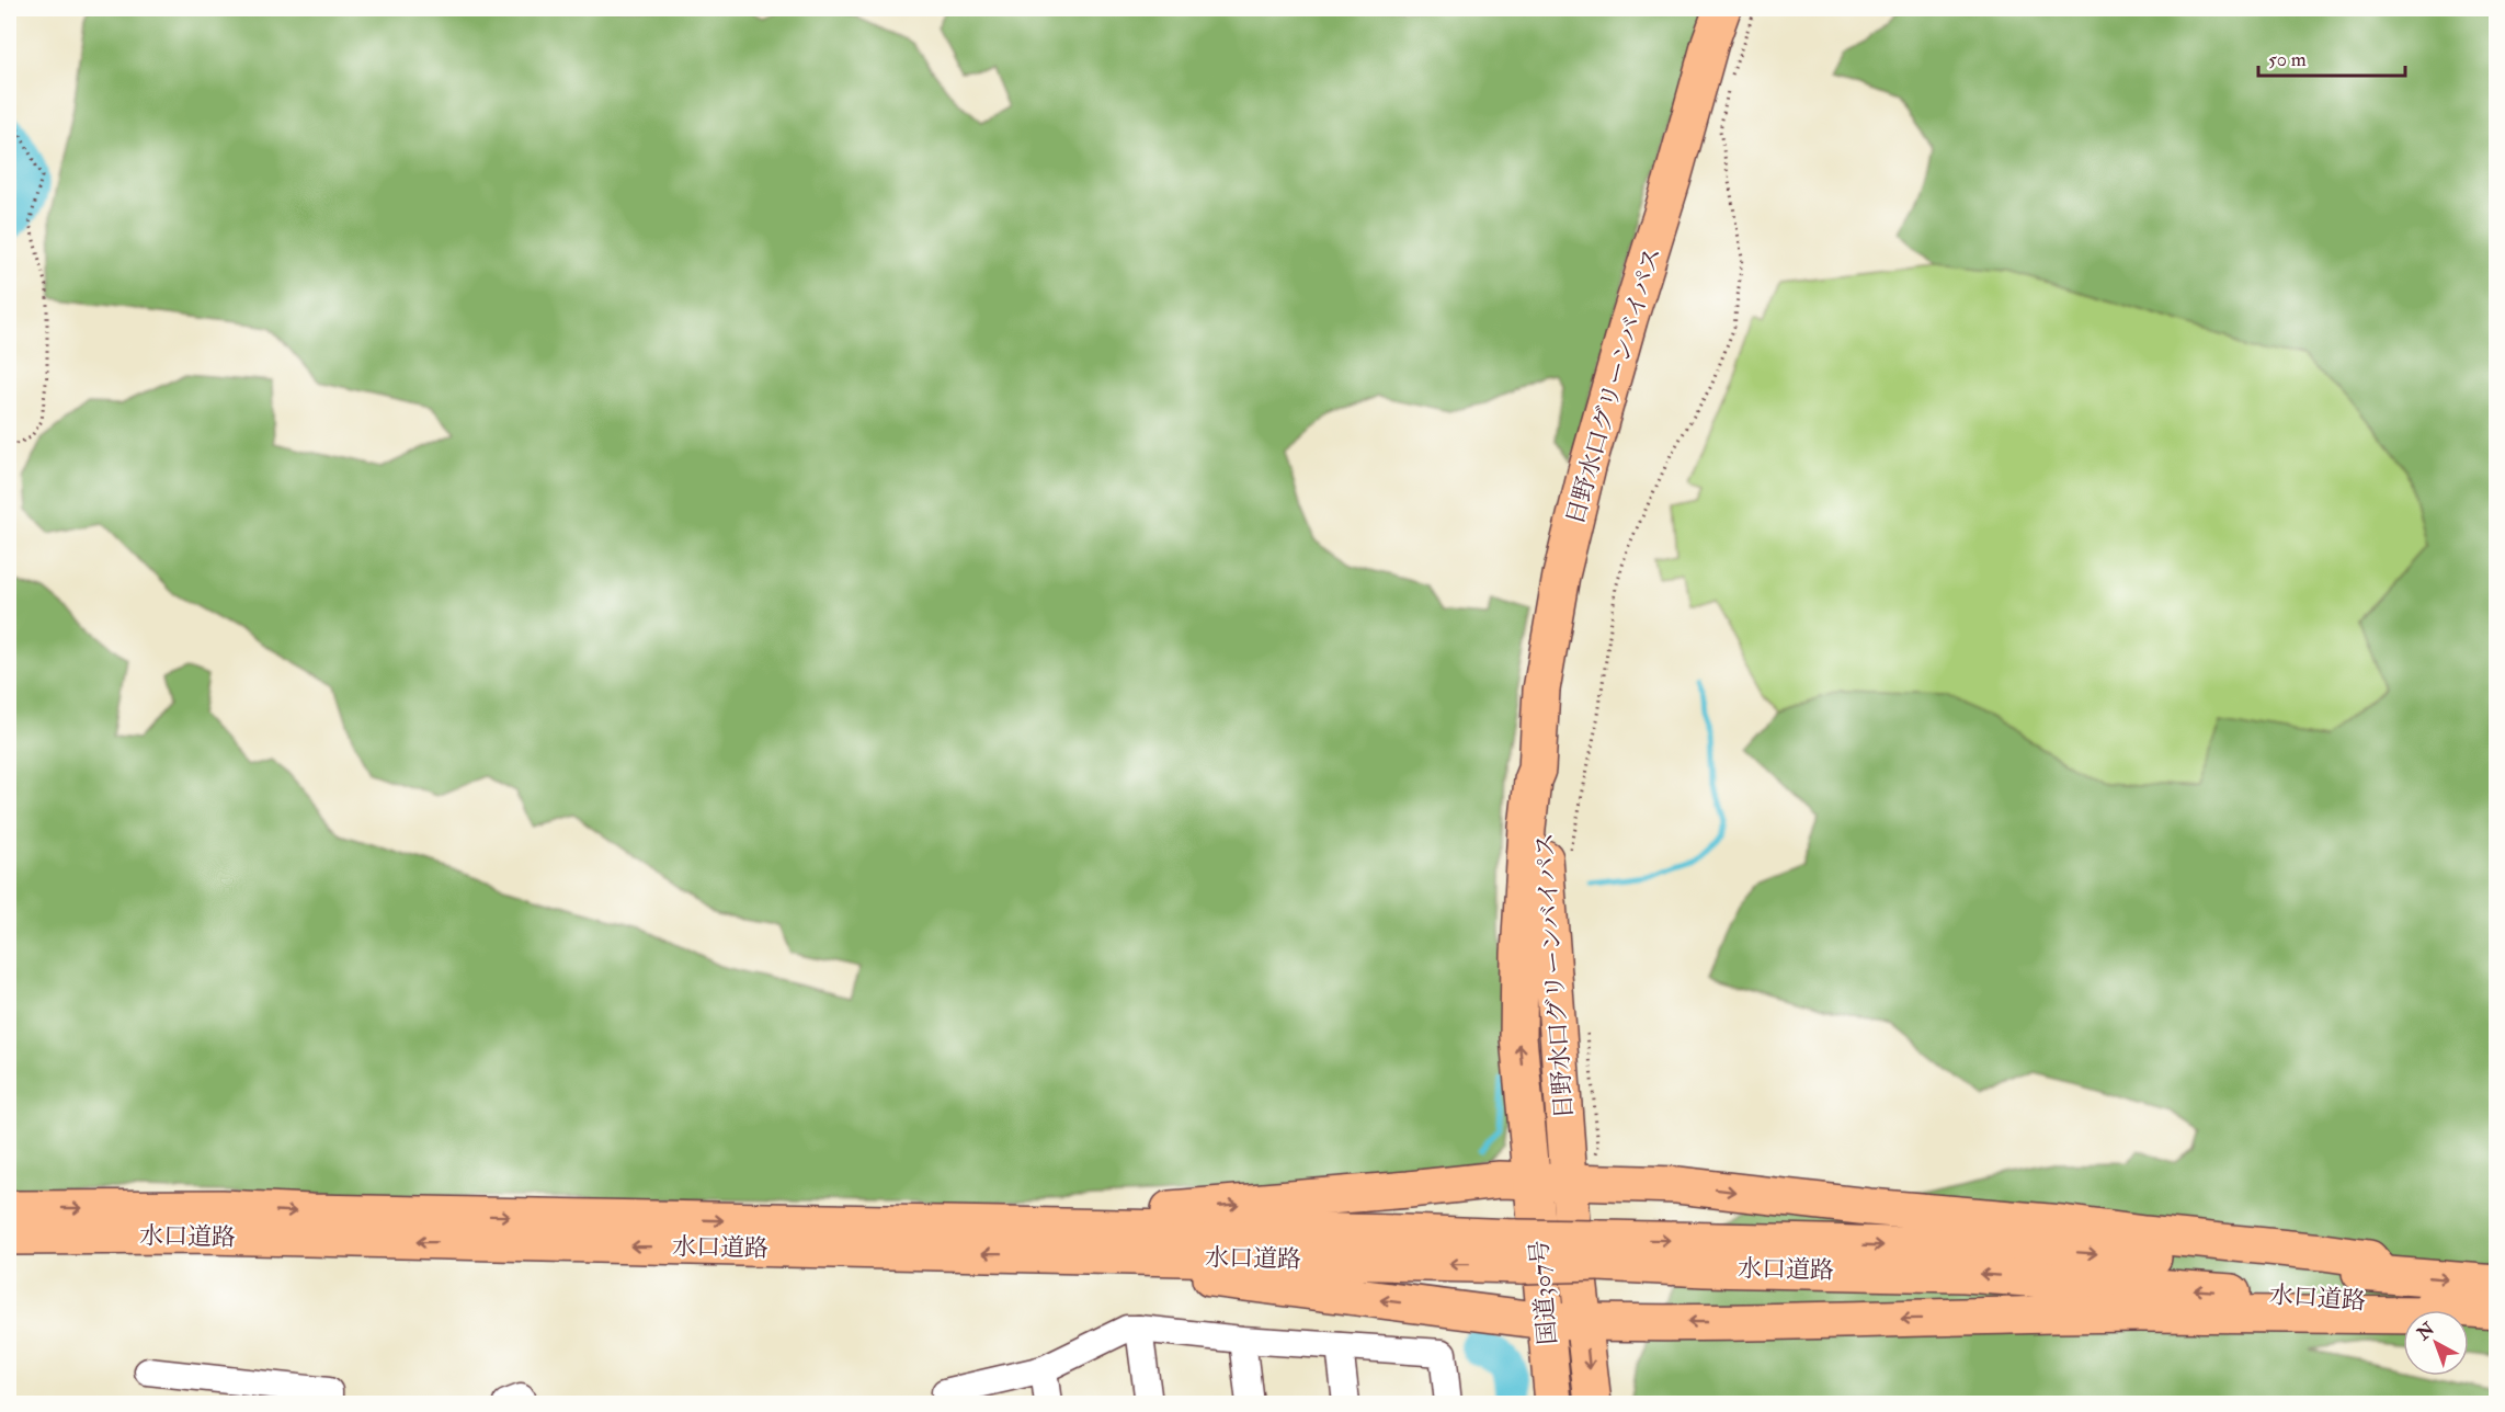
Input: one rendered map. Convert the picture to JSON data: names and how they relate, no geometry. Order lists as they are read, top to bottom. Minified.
{"streets":{"highway":["日野水口グリーンバイパス","水口道路","国道307号"]},"crossings":[["日野水口グリーンバイパス","国道307号"]],"scale_bar":"50 m","north":"top left"}
